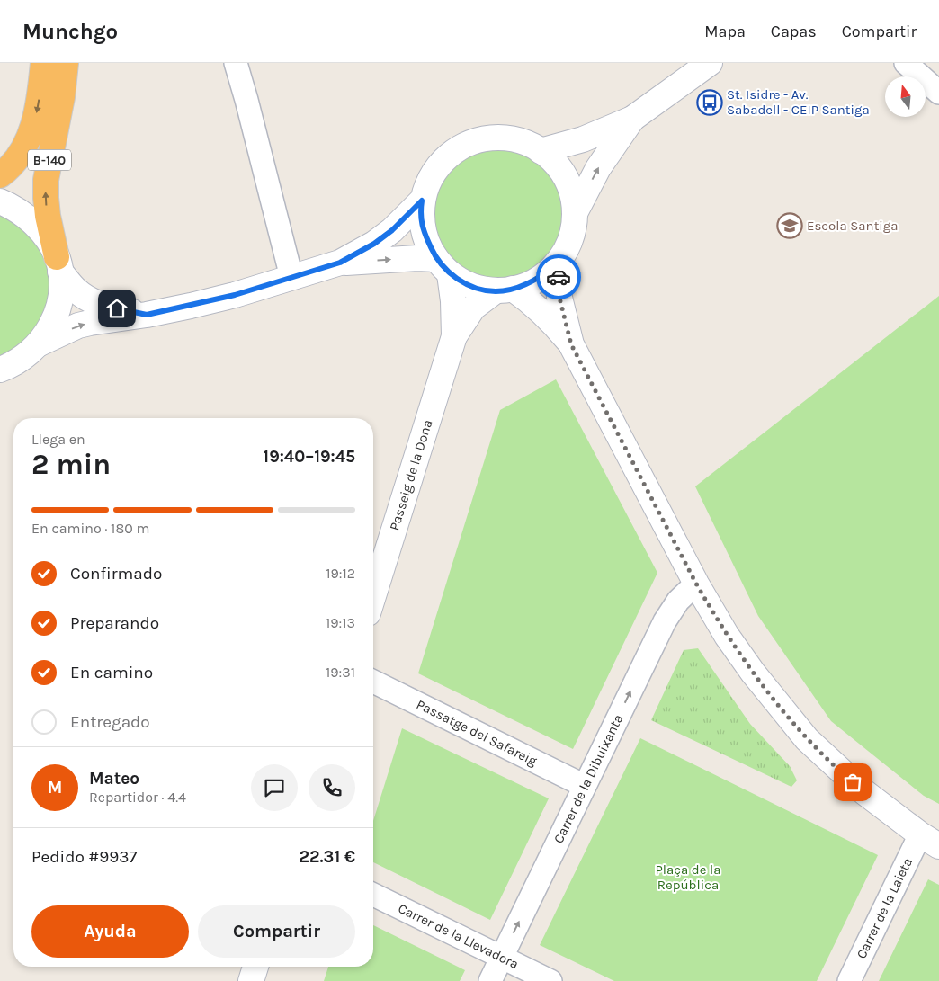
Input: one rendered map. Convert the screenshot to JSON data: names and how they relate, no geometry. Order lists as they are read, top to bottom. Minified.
{"streets":{"highway":["B-140"],"main road":["Passeig de la Dona"],"street":["Passatge del Safareig","Carrer de la Dibuixanta","Carrer de la Laieta","Carrer de la Llevadora"]},"crossings":[["Passatge del Safareig","Carrer de la Dibuixanta"],["Carrer de la Dibuixanta","Carrer de la Llevadora"]],"one_way":["Carrer de la Dibuixanta"],"parks":["Plaça de la República"],"places":{"bus stop":["St. Isidre - Av. Sabadell - CEIP Santiga"],"school or university":["Escola Santiga"]},"north":"top","page":{"header":"Munchgo","nav":["Mapa","Capas","Compartir"],"heading":["2 min","Llega en","19:40–19:45"],"panel":["Mateo","Repartidor · 4.4","Pedido #9937","22.31 €"],"bar":"En camino · 180 m","list":[["Confirmado","19:12"],["Preparando","19:13"],["En camino","19:31"],"Entregado"],"round":"M","buttons":["Ayuda","Compartir"]}}
